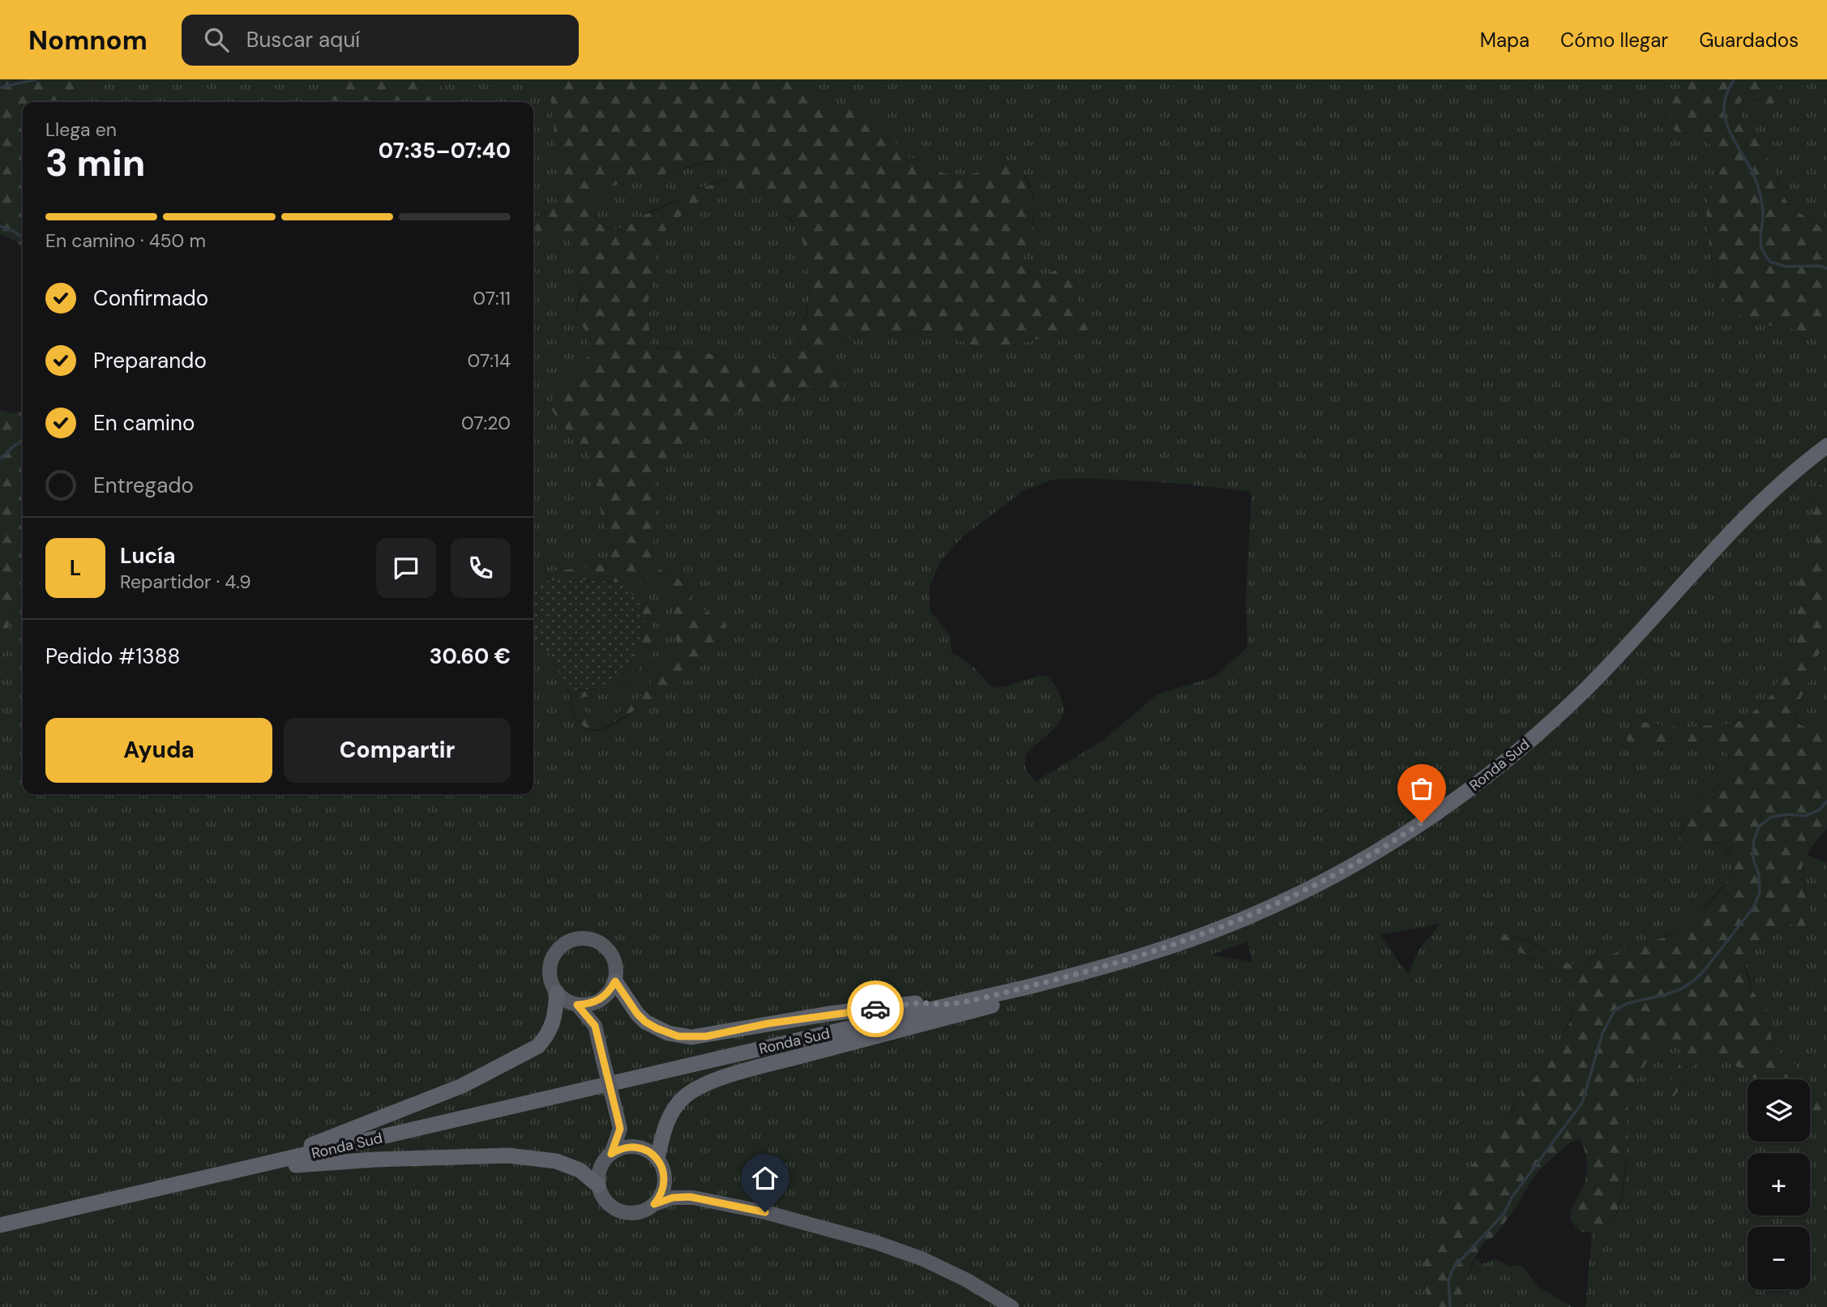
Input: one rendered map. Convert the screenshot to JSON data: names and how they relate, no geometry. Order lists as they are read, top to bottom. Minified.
{"streets":{"highway":["Ronda Sud"]},"page":{"header":"Nomnom","search":"Buscar aquí","nav":["Mapa","Cómo llegar","Guardados"],"heading":["3 min","Llega en","07:35–07:40"],"panel":["Lucía","Repartidor · 4.9","Pedido #1388","30.60 €"],"bar":"En camino · 450 m","list":[["Confirmado","07:11"],["Preparando","07:14"],["En camino","07:20"],"Entregado"],"round":"L","buttons":["Ayuda","Compartir"],"map_buttons":["+","−"]}}
